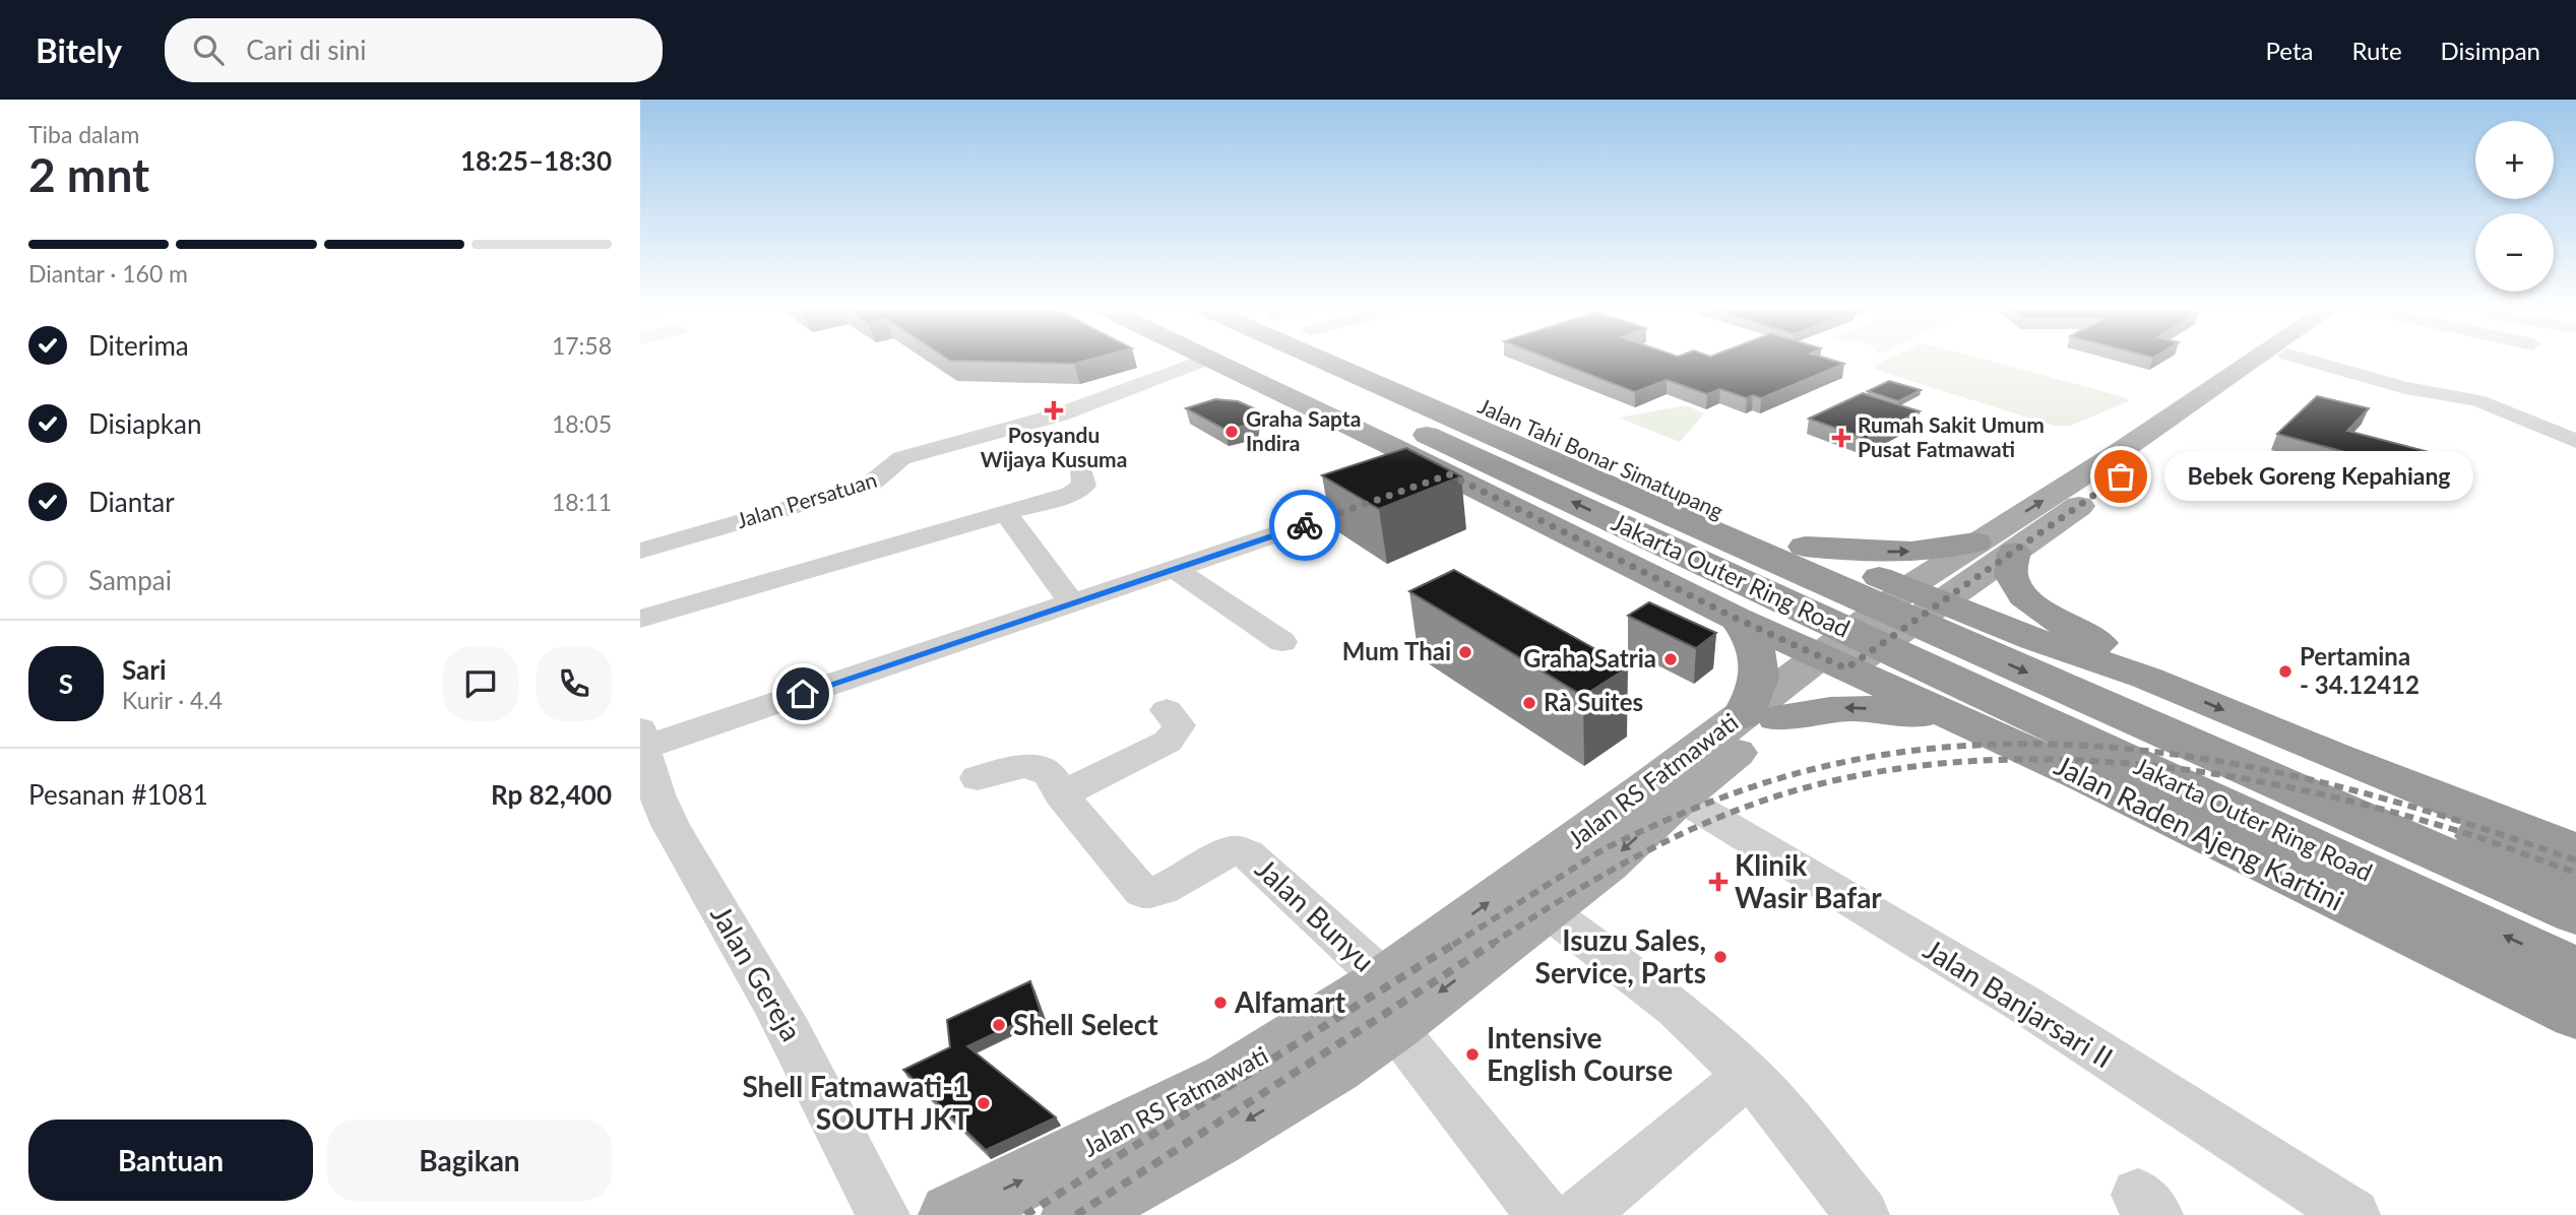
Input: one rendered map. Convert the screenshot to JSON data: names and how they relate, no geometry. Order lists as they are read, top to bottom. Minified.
{"streets":{"highway":["Jalan Tahi Bonar Simatupang","Jakarta Outer Ring Road","Jalan Raden Ajeng Kartini"],"main road":["Jalan RS Fatmawati"],"street":["Jalan Persatuan","Jalan Bunyu","Jalan Gereja","Jalan Banjarsari II"]},"crossings":[["Jalan Tahi Bonar Simatupang","Jalan RS Fatmawati"],["Jakarta Outer Ring Road","Jalan Raden Ajeng Kartini"],["Jalan RS Fatmawati","Jalan Raden Ajeng Kartini"],["Jalan RS Fatmawati","Jalan Bunyu"],["Jalan RS Fatmawati","Jalan Banjarsari II"]],"places":{"health":["Posyandu Wijaya Kusuma","Rumah Sakit Umum Pusat Fatmawati","Klinik Wasir Bafar"],"other":["Graha Sapta Indira","Bebek Goreng Kepahiang","Mum Thai","Graha Satria","Pertamina - 34.12412","Rà Suites","Isuzu Sales, Service, Parts","Alfamart","Shell Select","Intensive English Course","Shell Fatmawati-1 SOUTH JKT"]},"page":{"header":"Bitely","search":"Cari di sini","nav":["Peta","Rute","Disimpan"],"heading":["2 mnt","Tiba dalam","18:25–18:30"],"panel":["Sari","Kurir · 4.4","Pesanan #1081","Rp 82,400"],"map_buttons":["+","−"],"bar":"Diantar · 160 m","list":[["Diterima","17:58"],["Disiapkan","18:05"],["Diantar","18:11"],"Sampai"],"bubble":"Bebek Goreng Kepahiang","round":"S","buttons":["Bantuan","Bagikan"]}}
